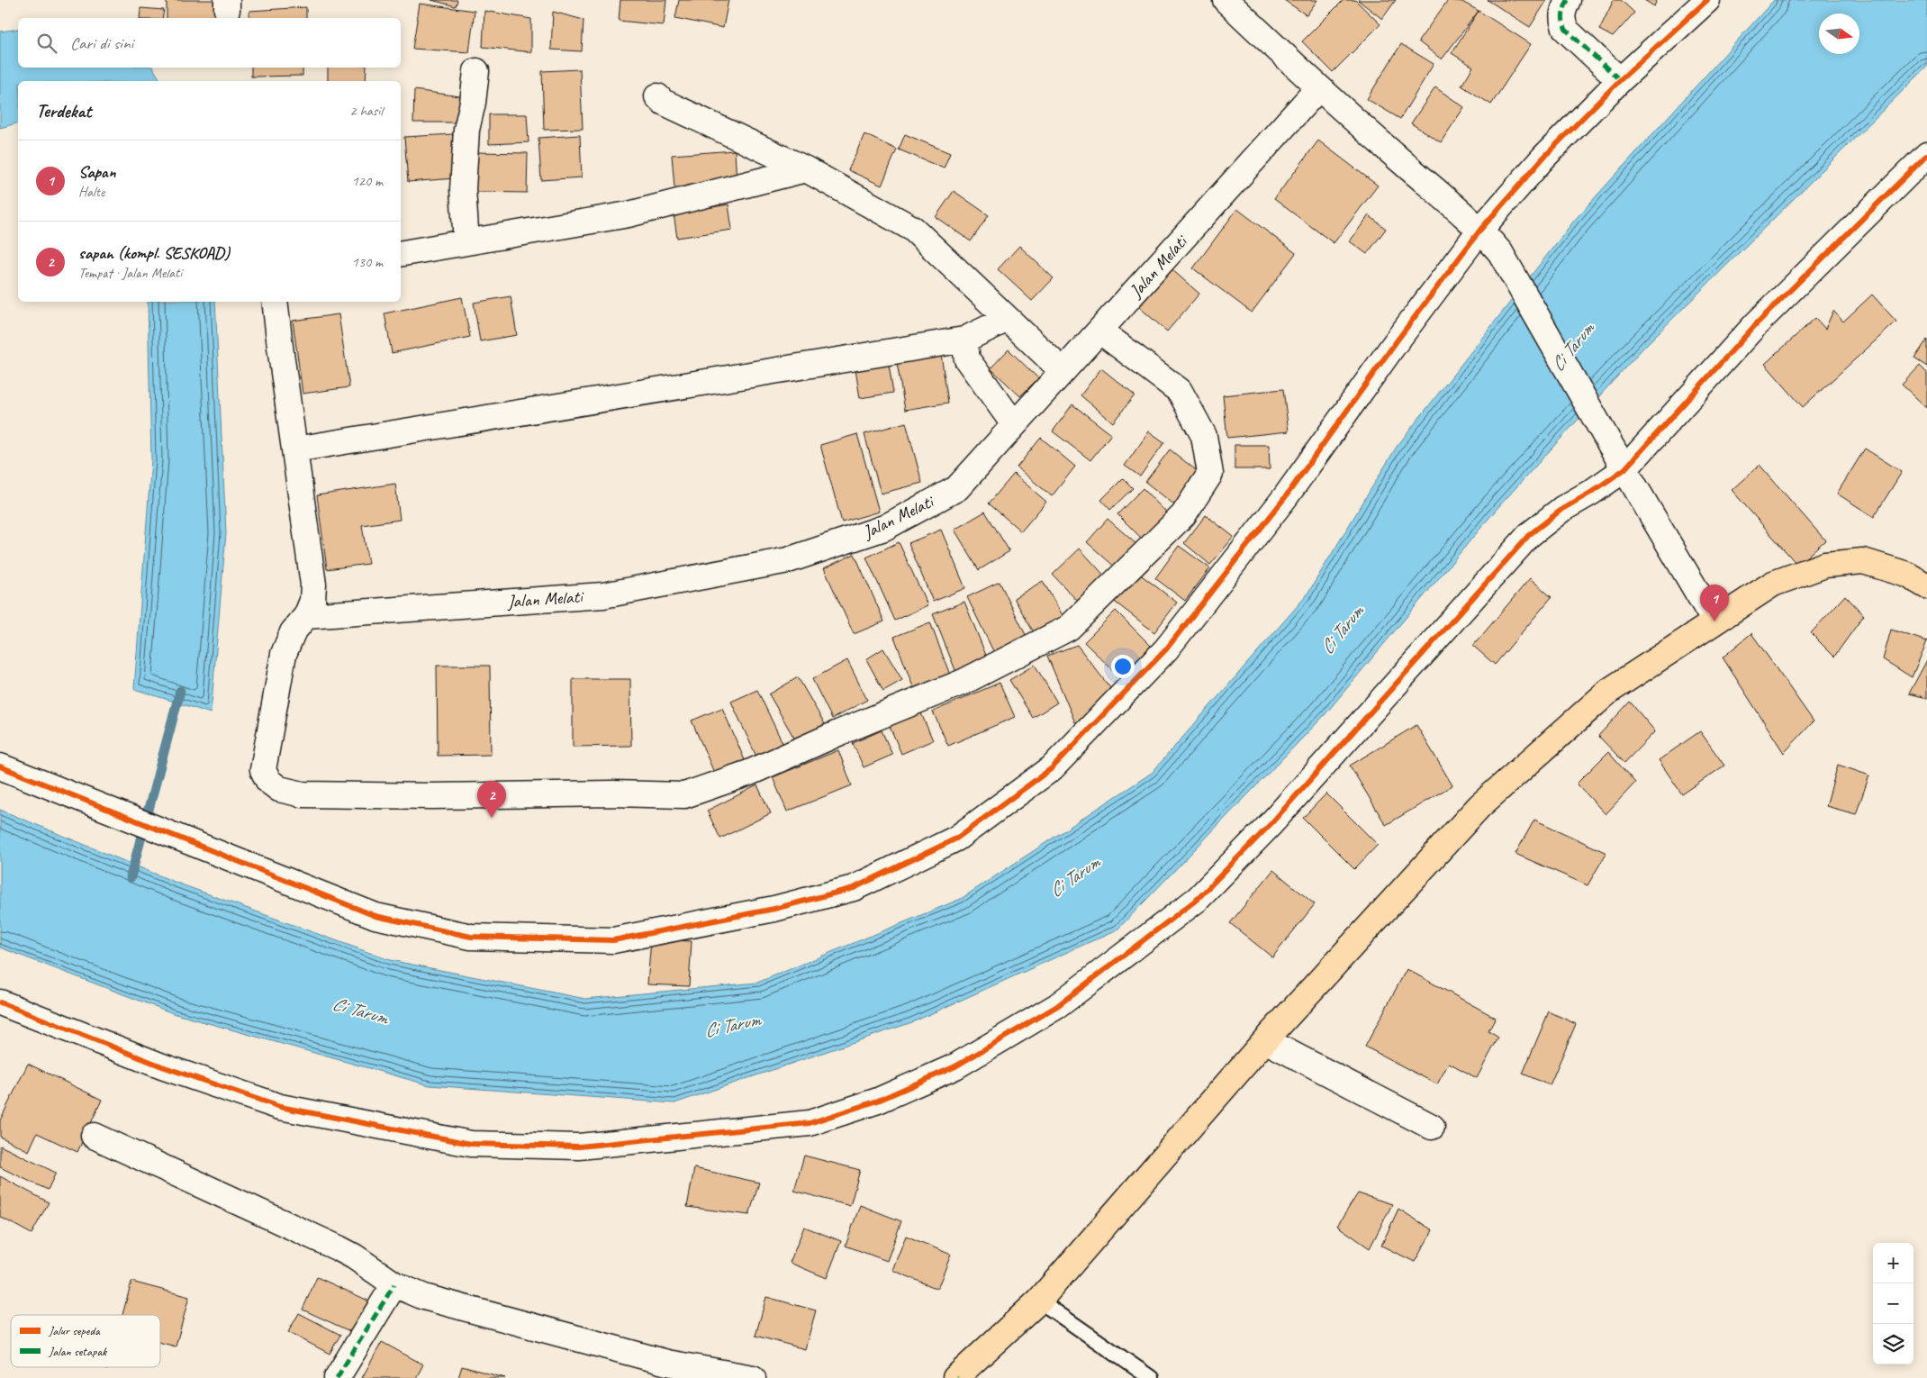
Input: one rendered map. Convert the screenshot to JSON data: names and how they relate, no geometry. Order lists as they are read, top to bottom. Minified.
{"streets":{"street":["Jalan Melati"]},"water":["Ci Tarum"],"legend":["Jalur sepeda","Jalan setapak"],"north":"right","page":{"search":"Cari di sini","heading":["Terdekat","2 hasil"],"list":[{"mark":"1","name":"Sapan","note":"Halte","value":"120 m"},{"mark":"2","name":"sapan (kompl. SESKOAD)","note":"Tempat · Jalan Melati","value":"130 m"}],"pins":["1","2"],"map_buttons":["+","−"]}}
